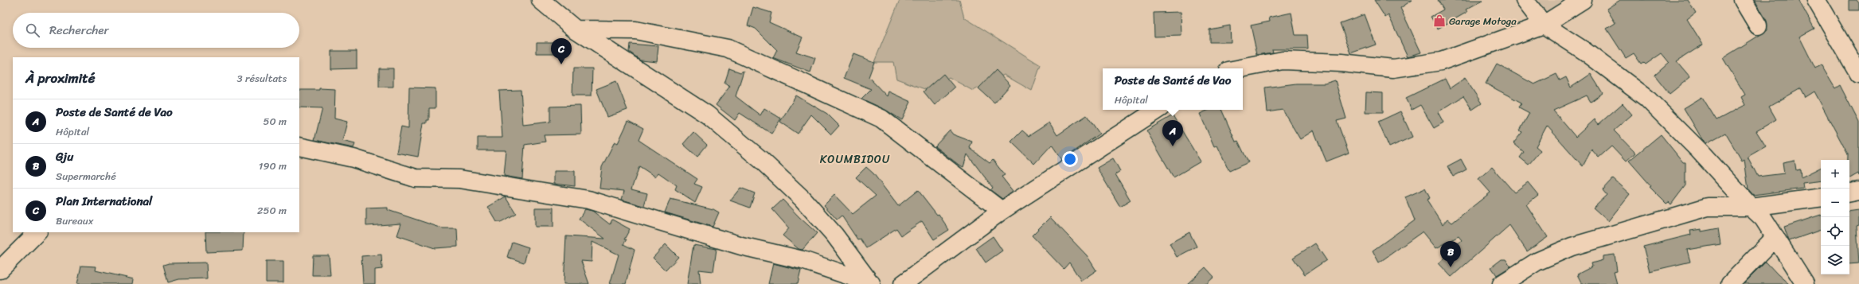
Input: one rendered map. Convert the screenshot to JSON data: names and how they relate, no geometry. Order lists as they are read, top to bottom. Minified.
{"districts":["KOUMBIDOU"],"places":{"shop":["Garage Motoga"]},"page":{"search":"Rechercher","pins":["C","A","B"],"heading":["À proximité","3 résultats"],"popup":["Poste de Santé de Vao","Hôpital"],"list":[{"mark":"A","name":"Poste de Santé de Vao","note":"Hôpital","value":"50 m"},{"mark":"B","name":"Gju","note":"Supermarché","value":"190 m"},{"mark":"C","name":"Plan International","note":"Bureaux","value":"250 m"}],"map_buttons":["+","−"]}}
